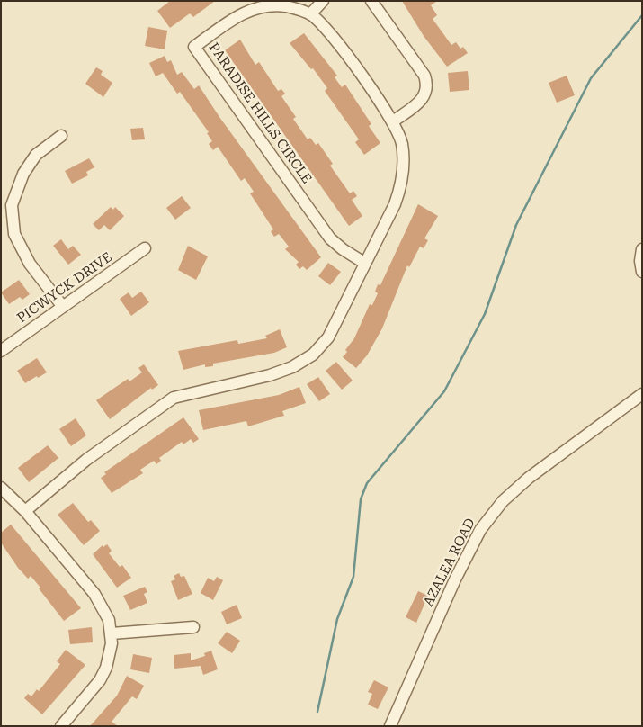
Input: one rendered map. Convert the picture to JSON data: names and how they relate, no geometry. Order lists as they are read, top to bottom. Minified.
{"streets":{"street":["PARADISE HILLS CIRCLE","PICWYCK DRIVE","AZALEA ROAD"]}}
